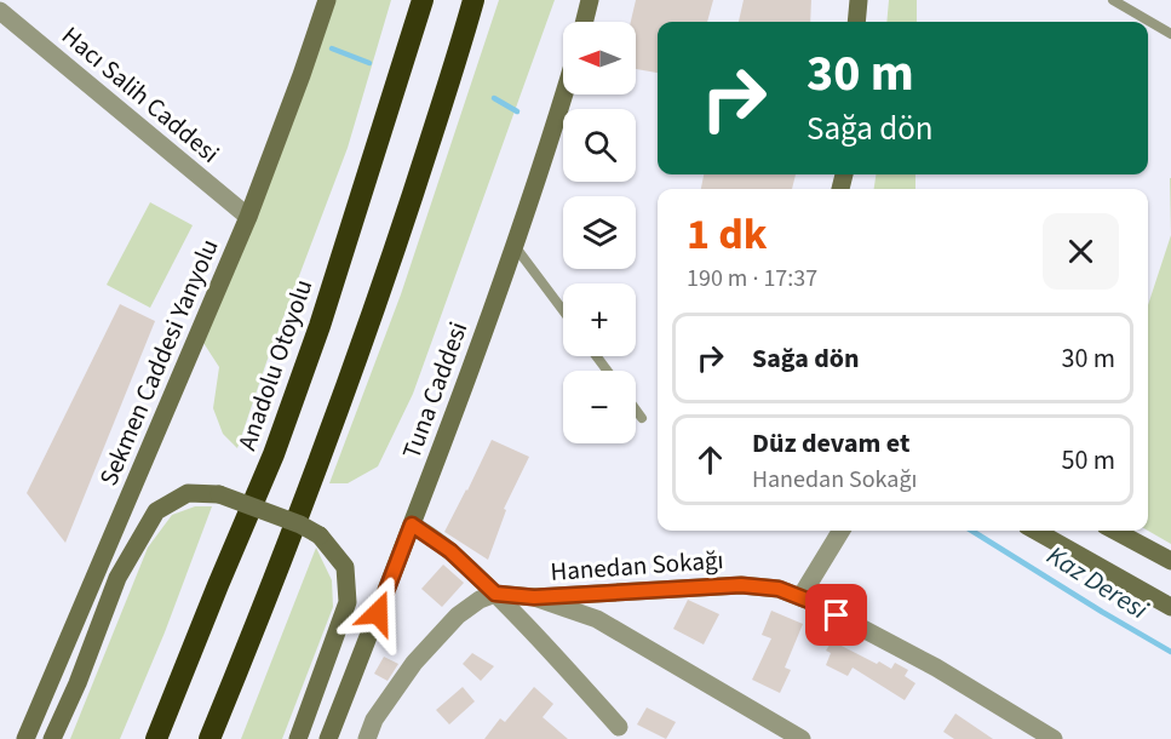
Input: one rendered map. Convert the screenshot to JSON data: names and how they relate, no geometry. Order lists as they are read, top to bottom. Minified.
{"streets":{"highway":["Anadolu Otoyolu"],"main road":["Sekmen Caddesi Yanyolu","Tuna Caddesi"],"street":["Hacı Salih Caddesi","Hanedan Sokağı"]},"crossings":[["Hacı Salih Caddesi","Sekmen Caddesi Yanyolu"]],"water":["Kaz Deresi"],"north":"left","page":{"map_buttons":["+","−"],"turn":["30 m","Sağa dön"],"heading":["1 dk","190 m · 17:37"],"list":[{"name":"Sağa dön","value":"30 m"},{"name":"Düz devam et","note":"Hanedan Sokağı","value":"50 m"}]}}
